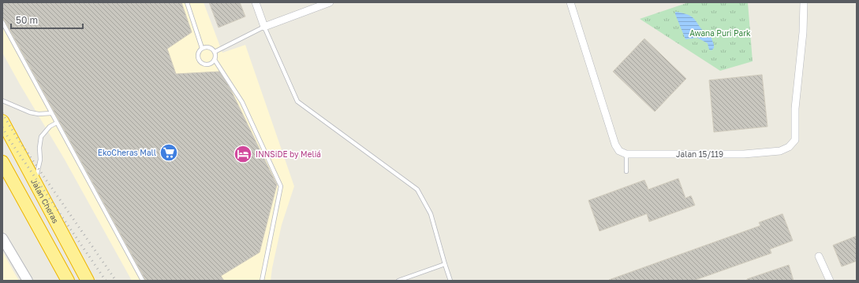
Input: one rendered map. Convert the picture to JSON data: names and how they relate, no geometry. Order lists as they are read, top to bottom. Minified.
{"streets":{"highway":["Jalan Cheras"],"street":["Jalan 15/119"]},"parks":["Awana Puri Park"],"places":{"supermarket":["EkoCheras Mall"],"hotel":["INNSiDE by Meliá"]},"scale_bar":"50 m"}
